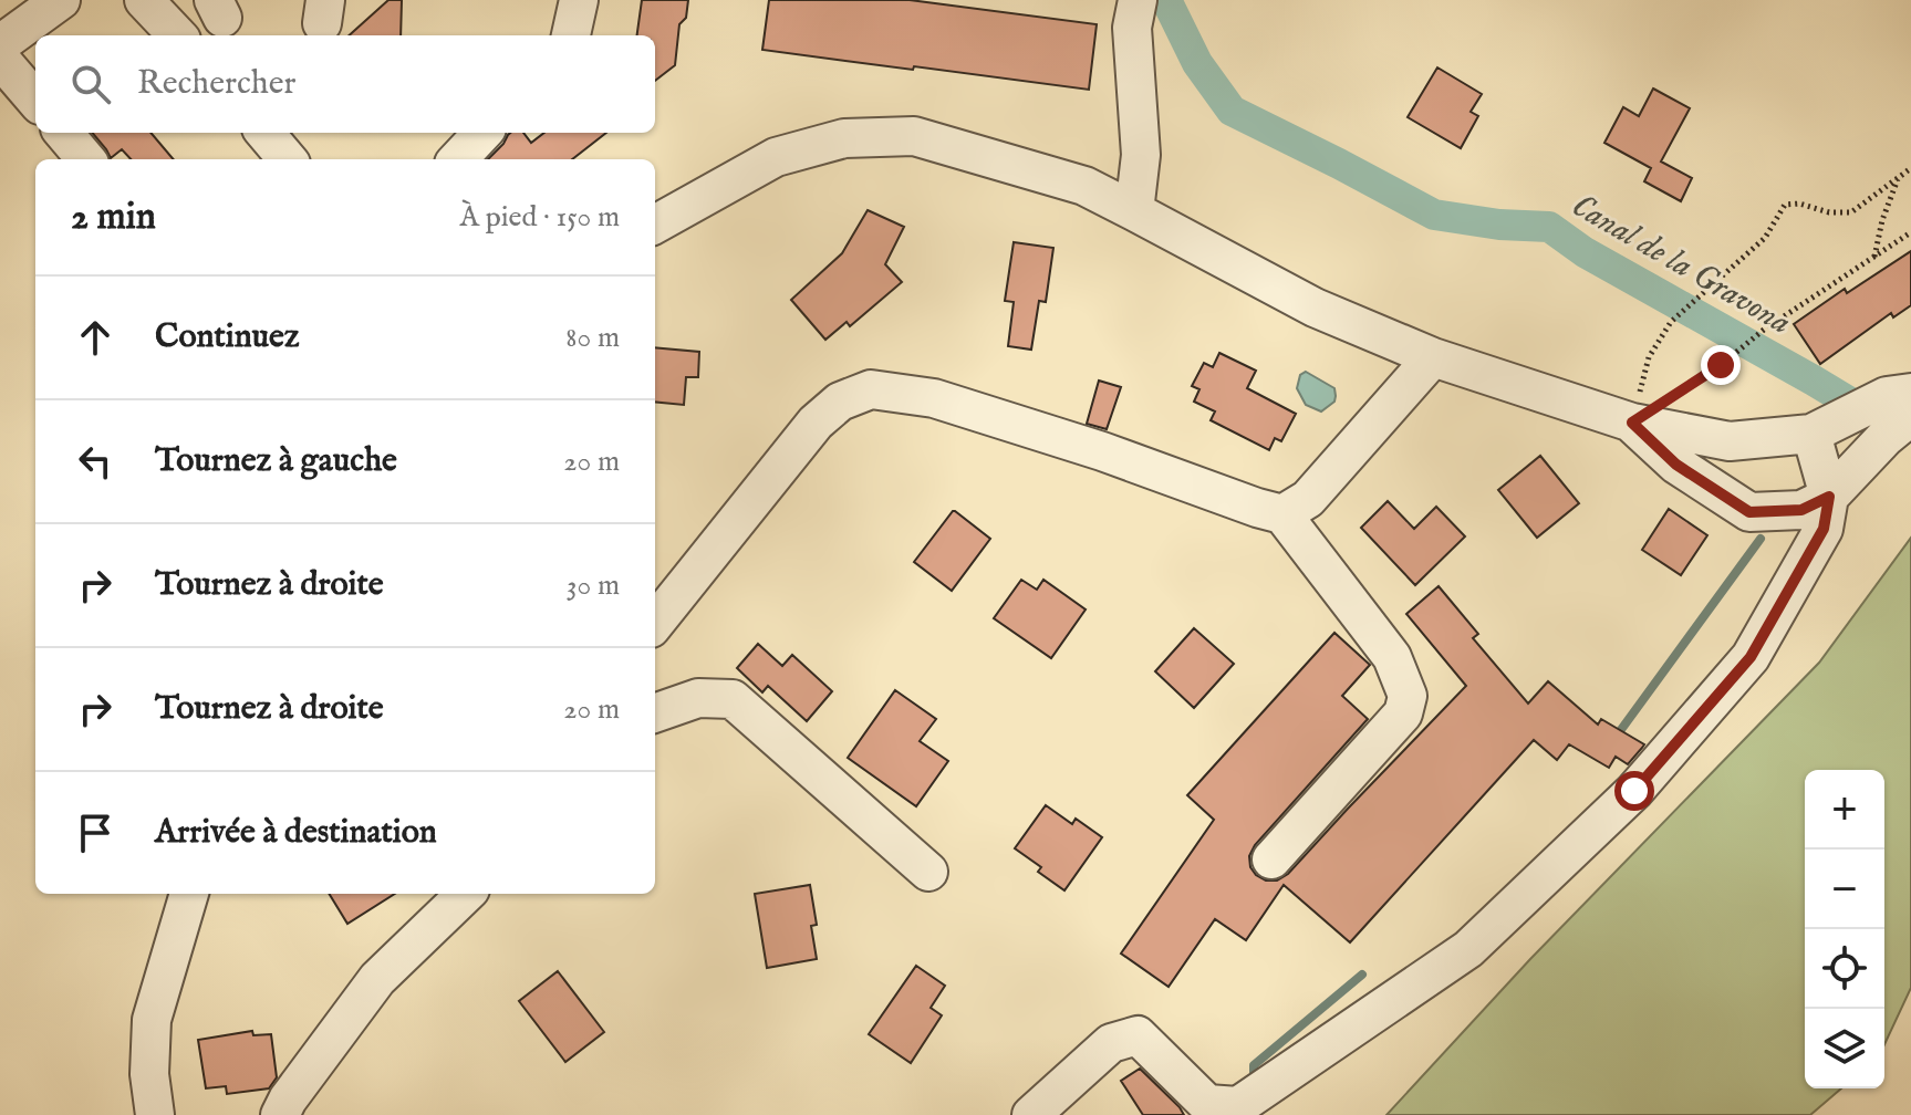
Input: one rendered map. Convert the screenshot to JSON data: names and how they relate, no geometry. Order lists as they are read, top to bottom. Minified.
{"water":["Canal de la Gravona"],"page":{"search":"Rechercher","heading":["2 min","À pied · 150 m"],"list":[["Continuez","80 m"],["Tournez à gauche","20 m"],["Tournez à droite","30 m"],["Tournez à droite","20 m"],"Arrivée à destination"],"map_buttons":["+","−"]}}
